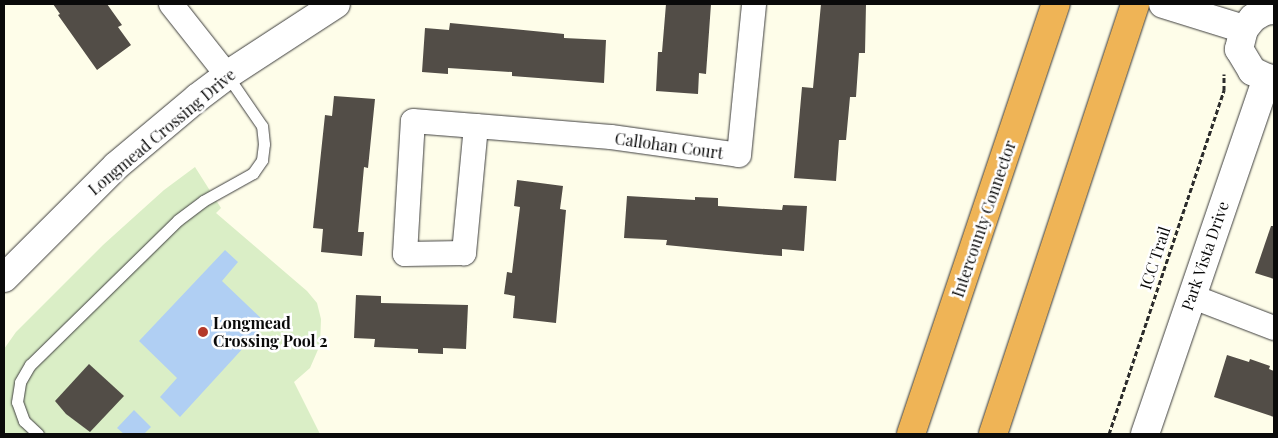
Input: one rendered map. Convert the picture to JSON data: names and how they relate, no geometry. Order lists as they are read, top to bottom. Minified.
{"streets":{"highway":["Intercounty Connector"],"street":["Longmead Crossing Drive","Callohan Court","Park Vista Drive"],"path":["ICC Trail"]},"places":["Longmead Crossing Pool 2"]}
